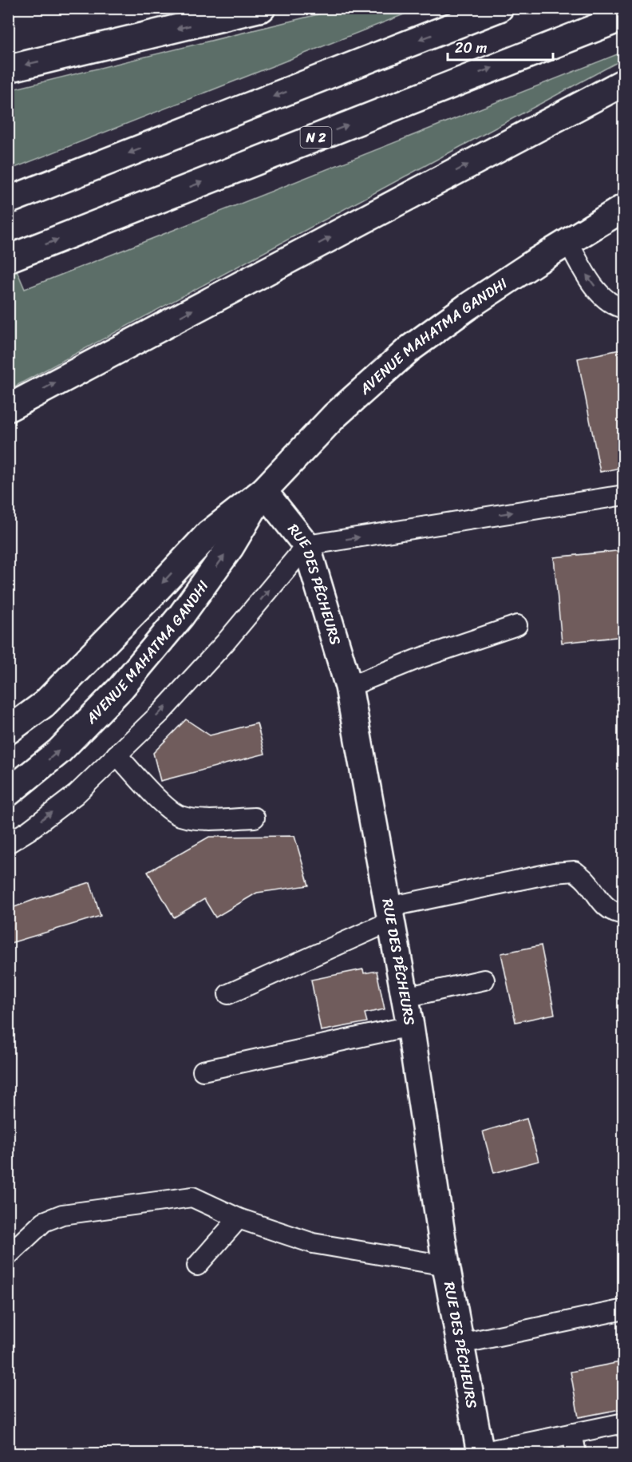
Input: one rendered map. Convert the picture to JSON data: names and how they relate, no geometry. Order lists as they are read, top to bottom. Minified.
{"streets":{"main road":["N 2","AVENUE MAHATMA GANDHI","RUE DES PÊCHEURS"]},"crossings":[["AVENUE MAHATMA GANDHI","RUE DES PÊCHEURS"]],"scale_bar":"20 m"}
